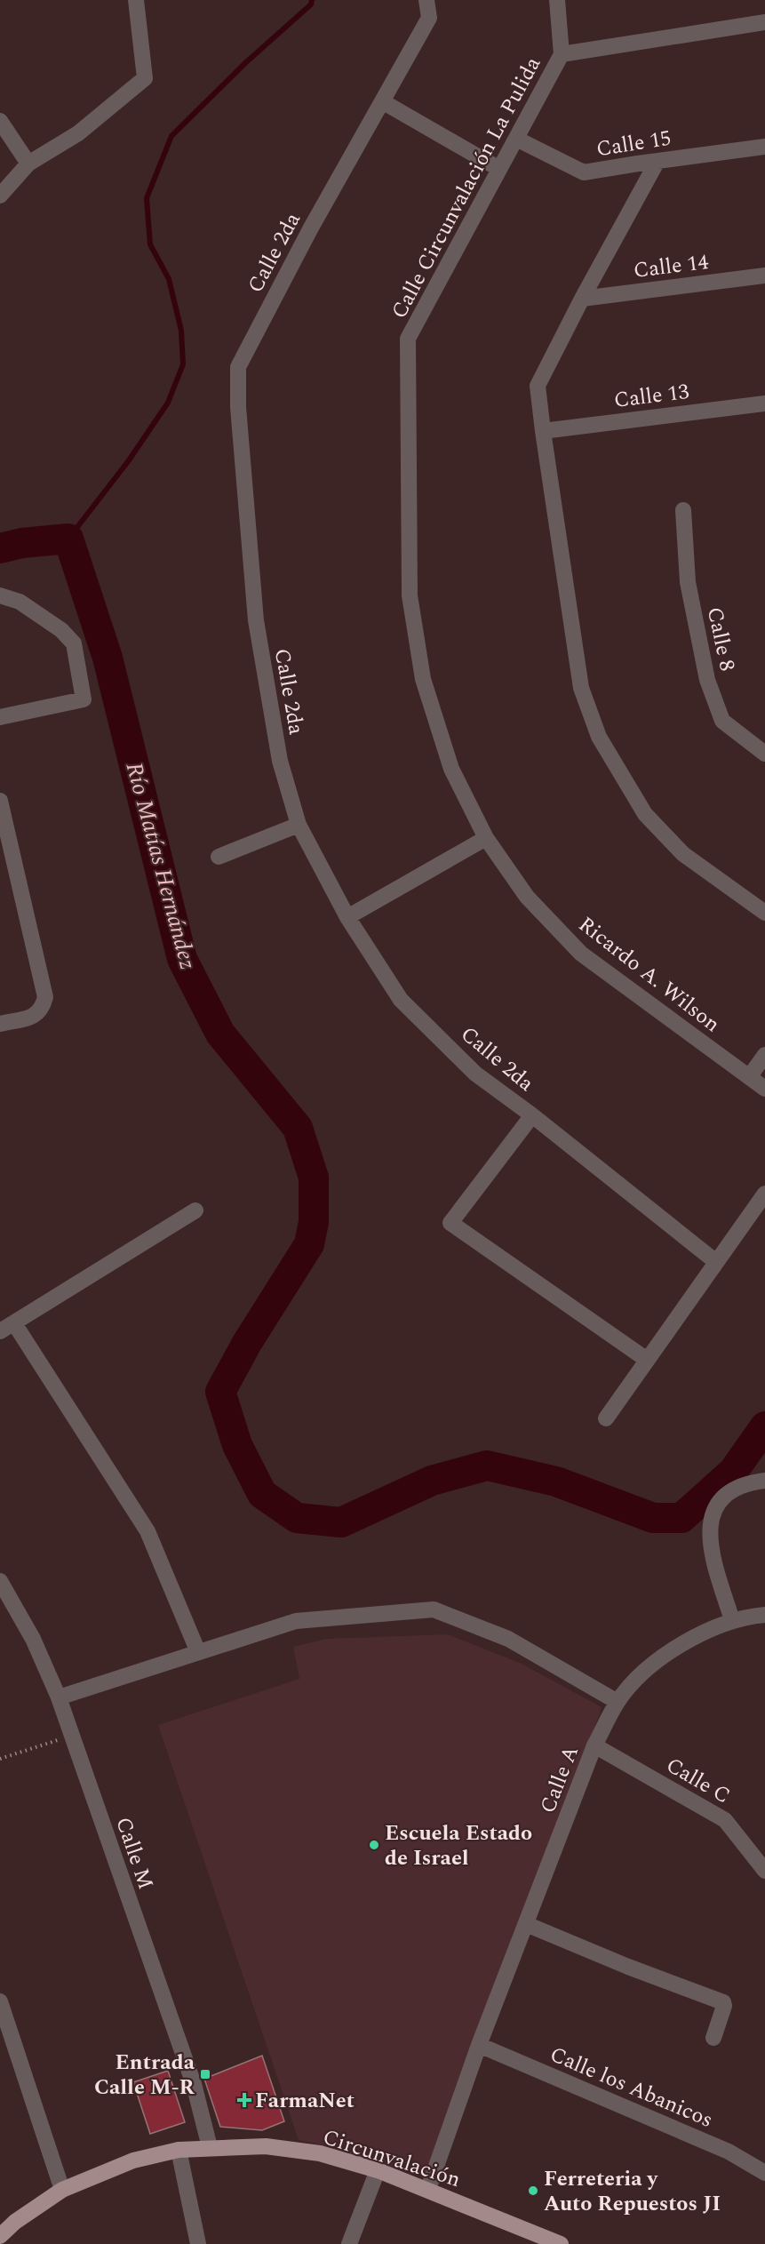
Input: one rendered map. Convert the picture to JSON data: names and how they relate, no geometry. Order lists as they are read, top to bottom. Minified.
{"streets":{"main road":["Circunvalación"],"street":["Calle 15","Calle Circunvalación La Pulida","Calle 2da","Calle 14","Calle 13","Calle 8","Ricardo A. Wilson","Calle A","Calle C","Calle M","Calle los Abanicos"]},"crossings":[["Calle 15","Calle Circunvalación La Pulida"],["Calle Circunvalación La Pulida","Ricardo A. Wilson"],["Calle A","Calle C"],["Calle A","Calle los Abanicos"],["Calle A","Circunvalación"],["Calle M","Circunvalación"]],"water":["Río Matías Hernández"],"places":{"other":["Escuela Estado de Israel","Ferreteria y Auto Repuestos JI"],"transit":["Entrada Calle M-R"],"health":["FarmaNet"]}}
